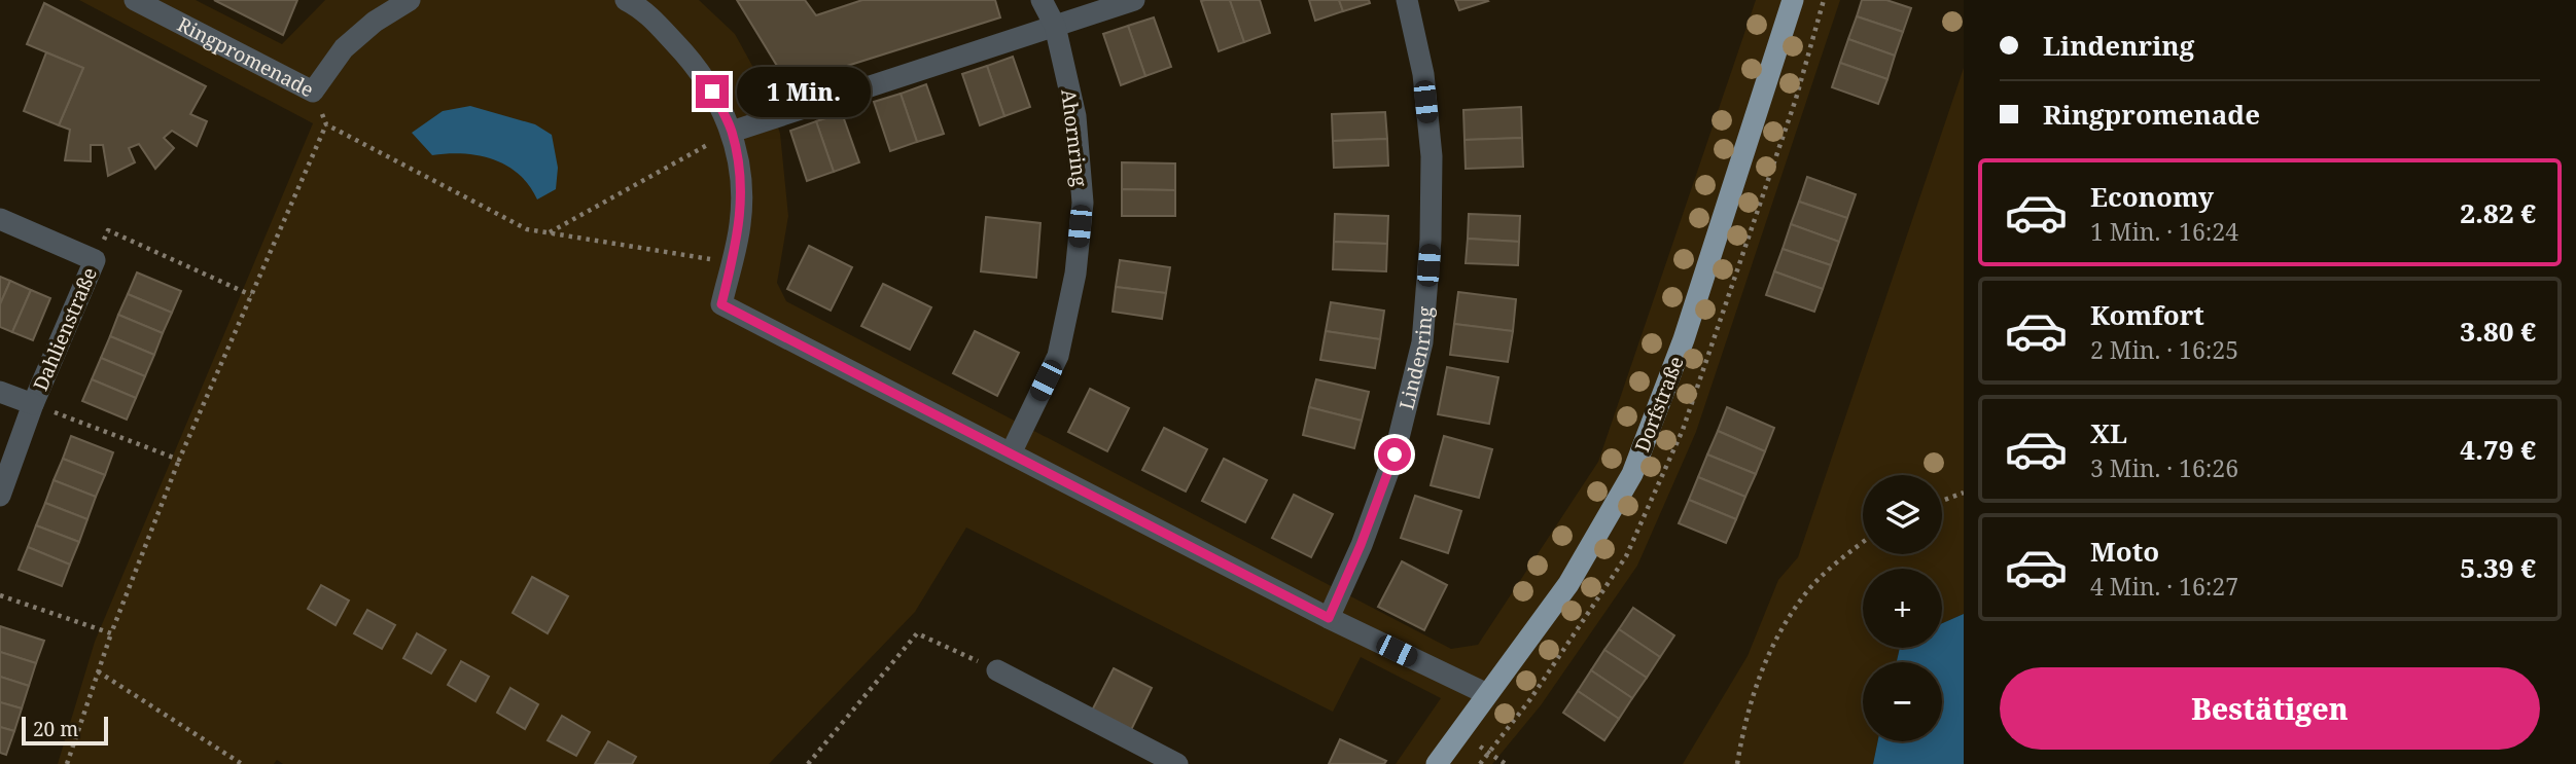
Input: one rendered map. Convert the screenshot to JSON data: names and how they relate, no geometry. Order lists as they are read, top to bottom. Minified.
{"streets":{"main road":["Dorfstraße"],"street":["Ringpromenade","Ahornring","Dahlienstraße","Lindenring"]},"scale_bar":"20 m","page":{"banner":["Lindenring","Ringpromenade"],"bubble":"1 Min.","list":[{"name":"Economy","note":"1 Min. · 16:24","value":"2.82 €"},{"name":"Komfort","note":"2 Min. · 16:25","value":"3.80 €"},{"name":"XL","note":"3 Min. · 16:26","value":"4.79 €"},{"name":"Moto","note":"4 Min. · 16:27","value":"5.39 €"}],"map_buttons":["+","−"],"buttons":"Bestätigen","scale":"20 m"}}
